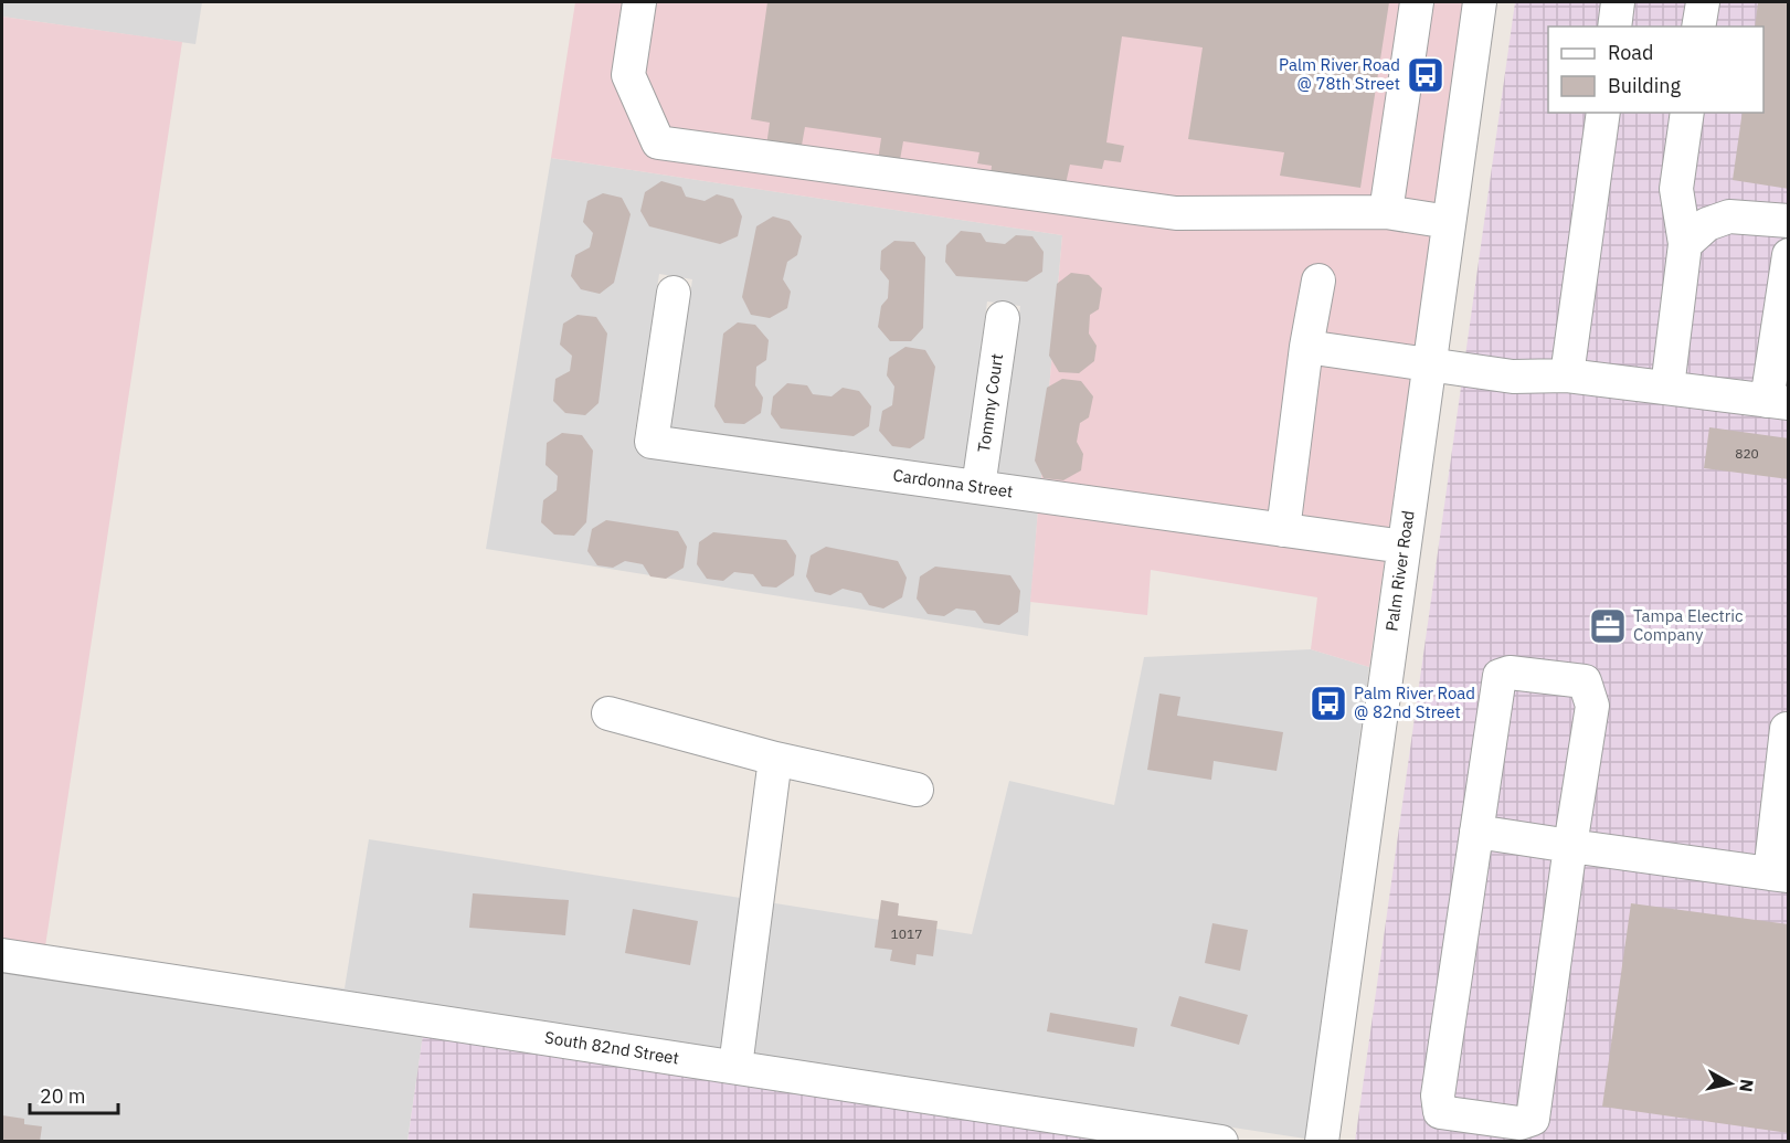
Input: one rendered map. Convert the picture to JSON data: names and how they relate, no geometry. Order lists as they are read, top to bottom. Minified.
{"streets":{"street":["Tommy Court","Cardonna Street","Palm River Road","South 82nd Street"]},"crossings":[["Tommy Court","Cardonna Street"],["Cardonna Street","Palm River Road"]],"places":{"bus stop":["Palm River Road @ 78th Street","Palm River Road @ 82nd Street"],"office":["Tampa Electric Company"]},"house_numbers":["820","1017"],"legend":["Road","Building"],"scale_bar":"20 m","north":"right"}
